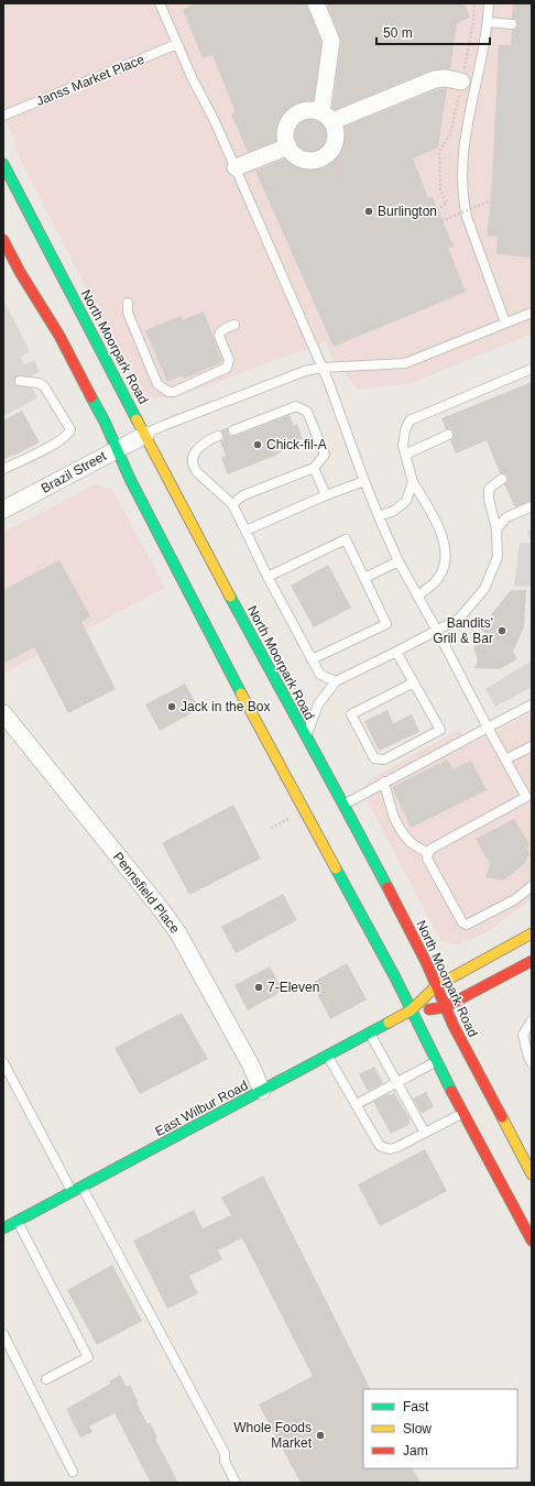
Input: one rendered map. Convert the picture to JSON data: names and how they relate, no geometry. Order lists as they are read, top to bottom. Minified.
{"streets":{"main road":["North Moorpark Road","East Wilbur Road"],"street":["Brazil Street","Pennsfield Place"],"lane":["Janss Market Place"]},"crossings":[["North Moorpark Road","Brazil Street"],["Pennsfield Place","East Wilbur Road"]],"places":["Burlington","Chick-fil-A","Bandits' Grill & Bar","Jack in the Box","7-Eleven","Whole Foods Market"],"legend":["Fast","Slow","Jam"],"scale_bar":"50 m"}
